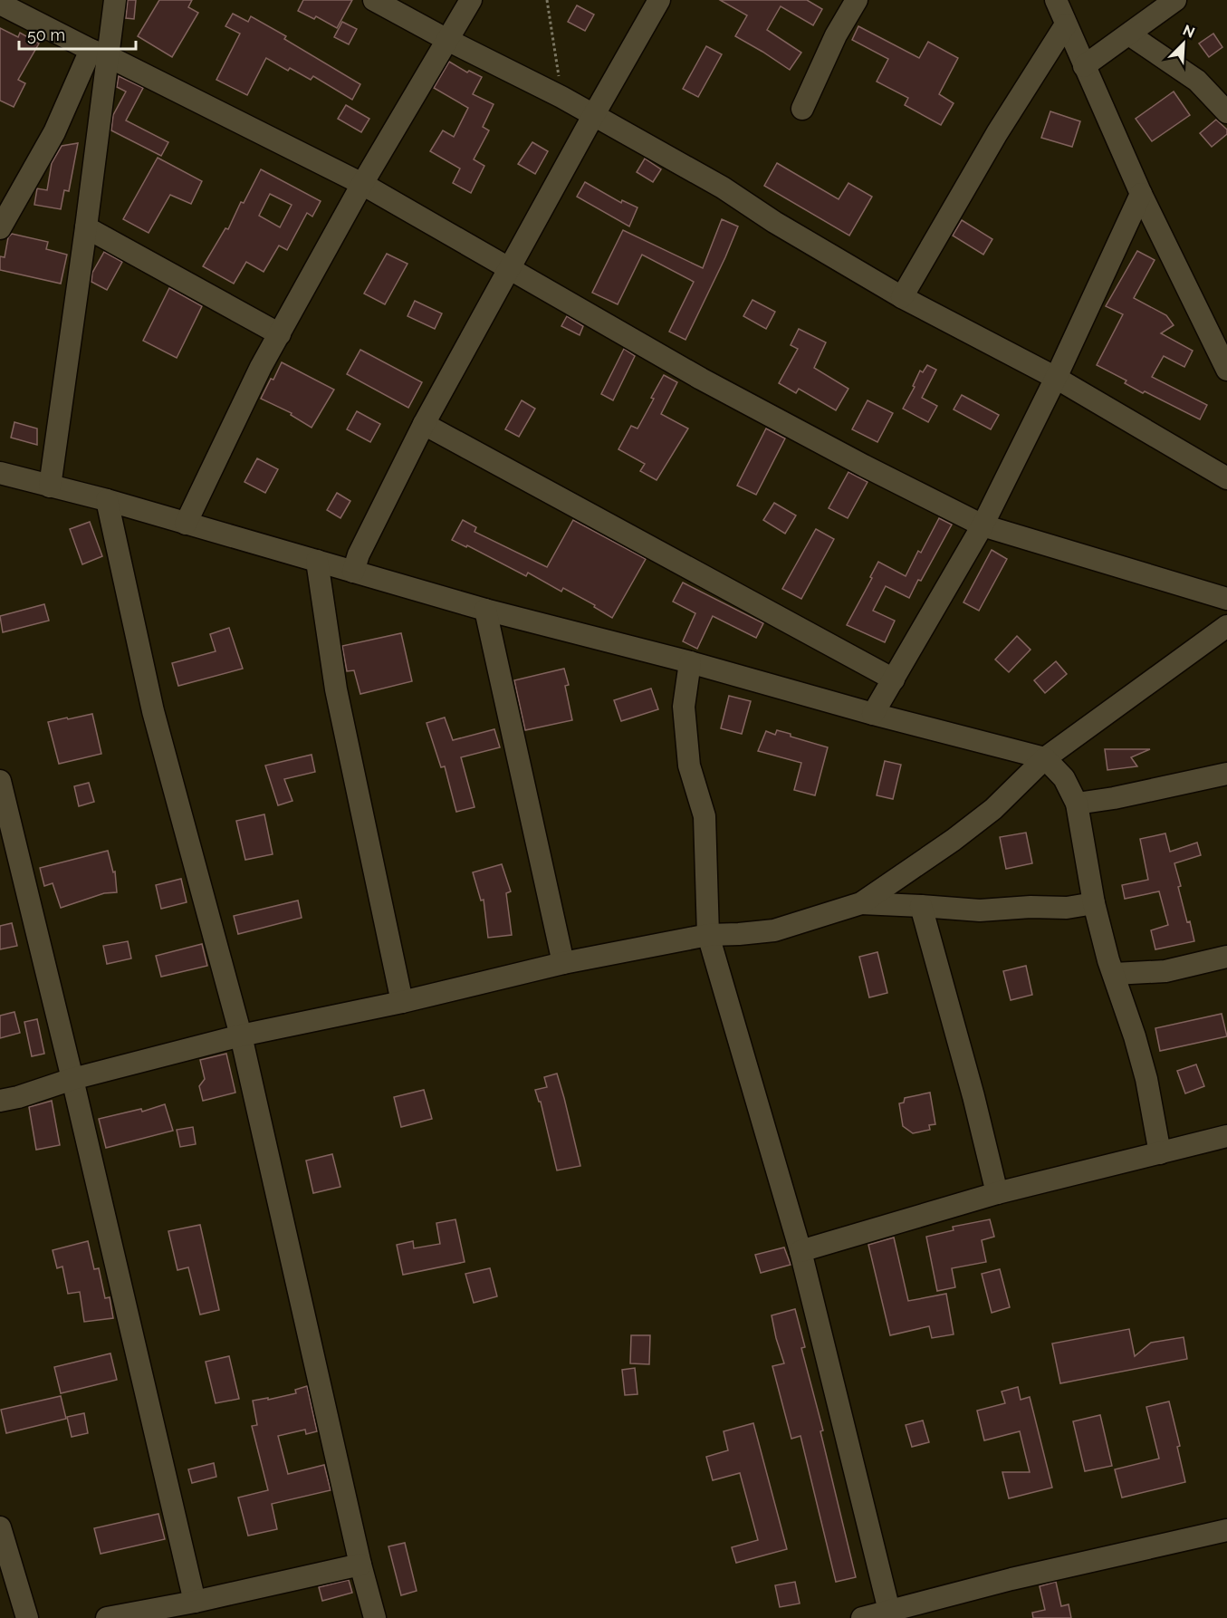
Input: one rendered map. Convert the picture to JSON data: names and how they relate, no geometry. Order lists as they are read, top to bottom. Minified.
{"scale_bar":"50 m","north":"top right"}
